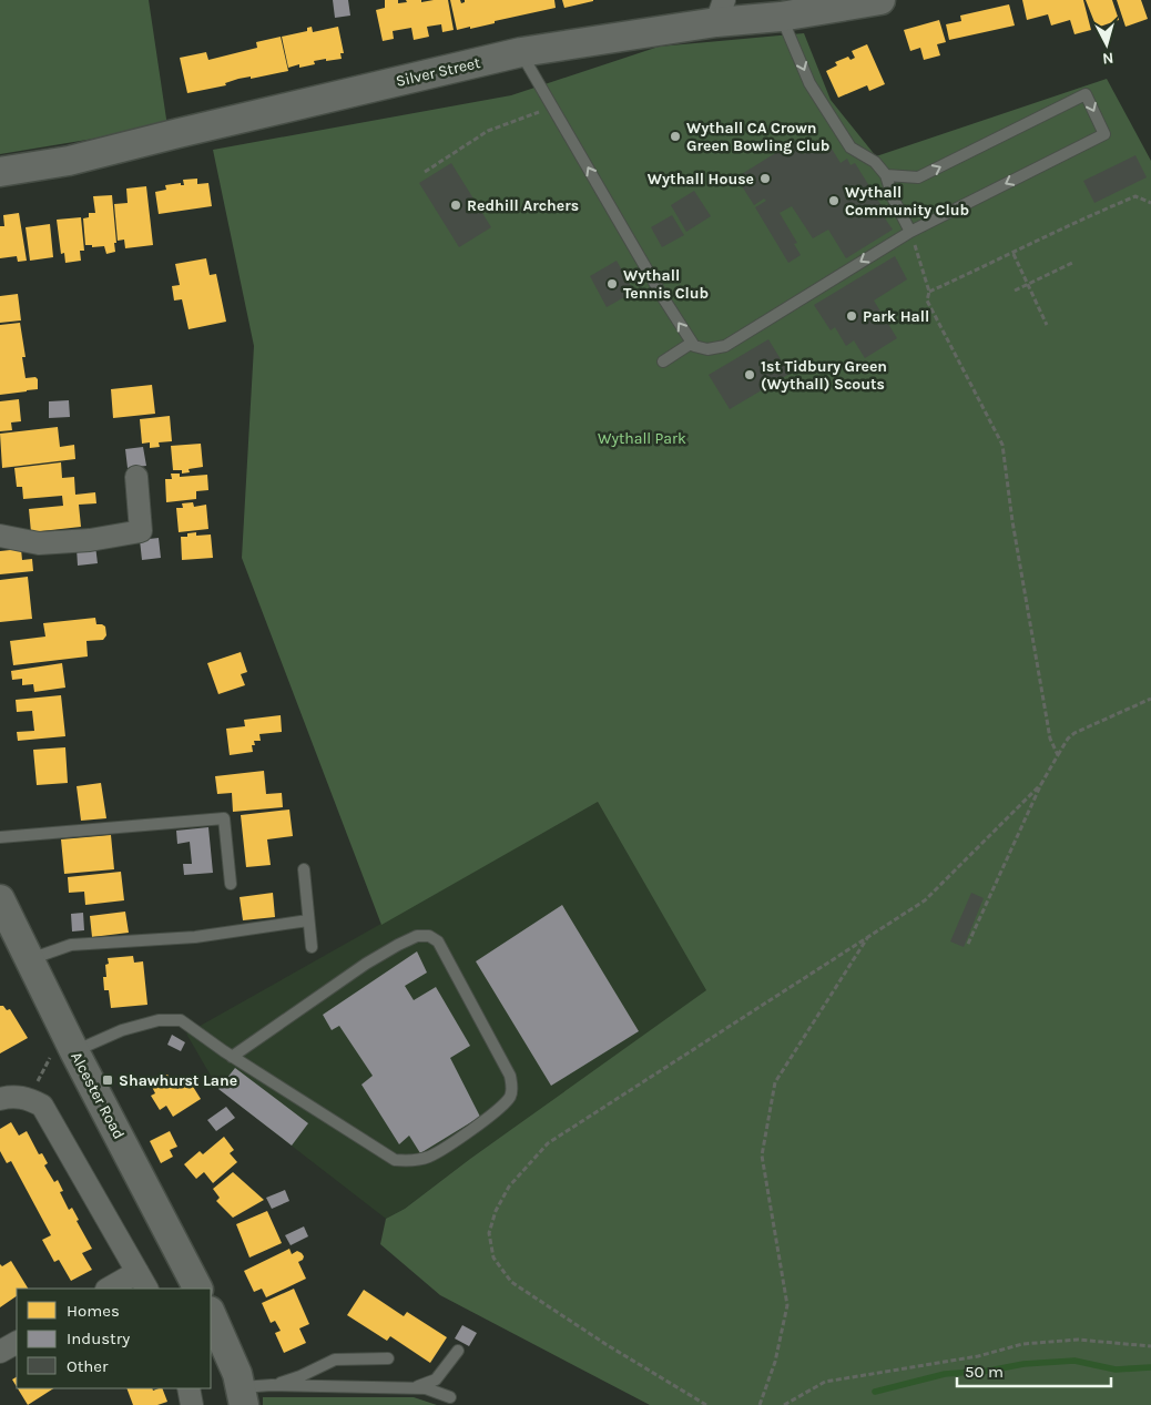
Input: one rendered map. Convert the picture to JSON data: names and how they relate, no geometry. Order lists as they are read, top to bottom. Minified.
{"streets":{"street":["Silver Street","Alcester Road"]},"parks":["Wythall Park"],"places":{"other":["Wythall CA Crown Green Bowling Club","Wythall House","Wythall Community Club","Redhill Archers","Wythall Tennis Club","Park Hall","1st Tidbury Green (Wythall) Scouts"],"transit":["Shawhurst Lane"]},"legend":["Homes","Industry","Other"],"scale_bar":"50 m","north":"bottom"}
